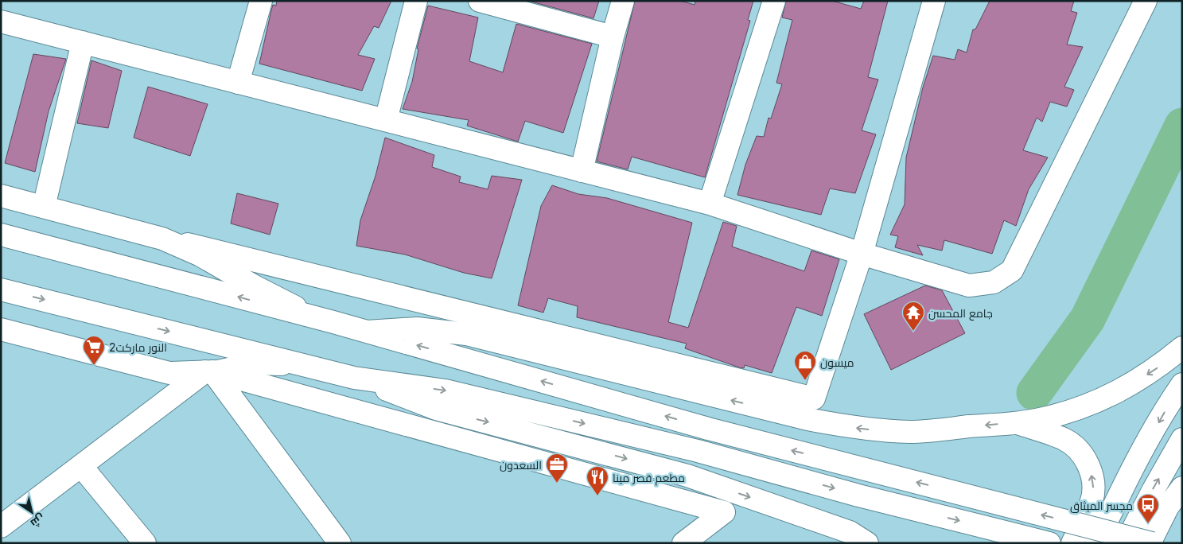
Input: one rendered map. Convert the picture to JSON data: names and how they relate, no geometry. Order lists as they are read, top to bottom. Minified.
{"places":{"temple":["جامع المحسن"],"supermarket":["النور ماركت2"],"shop":["ميسون"],"office":["السعدون"],"restaurant":["مطعم قصر مينا"],"bus stop":["مجسر الميثاق"]},"north":"bottom right"}
